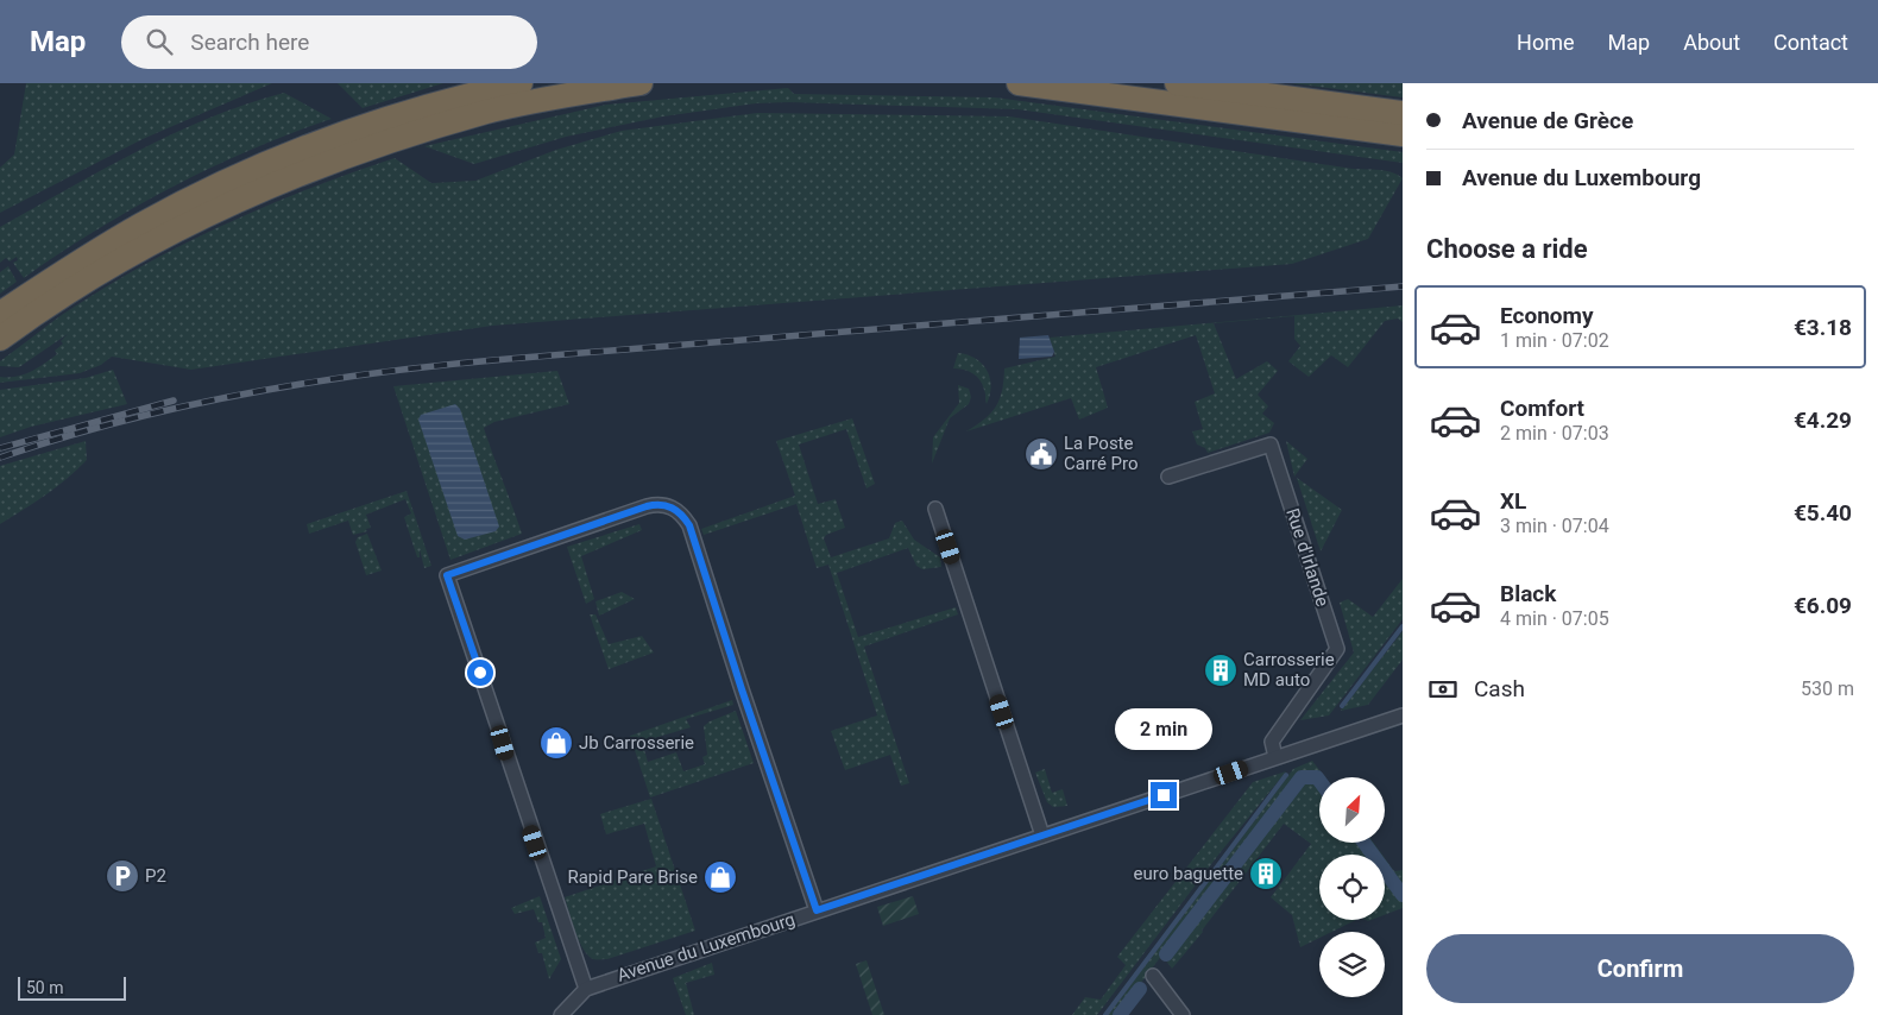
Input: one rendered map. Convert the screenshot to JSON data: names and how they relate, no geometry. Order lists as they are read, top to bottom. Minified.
{"streets":{"street":["Rue d'Irlande","Avenue du Luxembourg"]},"crossings":[["Rue d'Irlande","Avenue du Luxembourg"]],"places":{"public building":["La Poste Carré Pro"],"building":["Carrosserie MD auto","euro baguette"],"shop":["Jb Carrosserie","Rapid Pare Brise"],"parking":["P2"]},"scale_bar":"50 m","north":"top right","page":{"header":"Map","search":"Search here","nav":["Home","Map","About","Contact"],"banner":["Avenue de Grèce","Avenue du Luxembourg"],"heading":"Choose a ride","list":[{"name":"Economy","note":"1 min · 07:02","value":"€3.18"},{"name":"Comfort","note":"2 min · 07:03","value":"€4.29"},{"name":"XL","note":"3 min · 07:04","value":"€5.40"},{"name":"Black","note":"4 min · 07:05","value":"€6.09"}],"pay":["Cash","530 m"],"bubble":"2 min","buttons":"Confirm","scale":"50 m"}}
